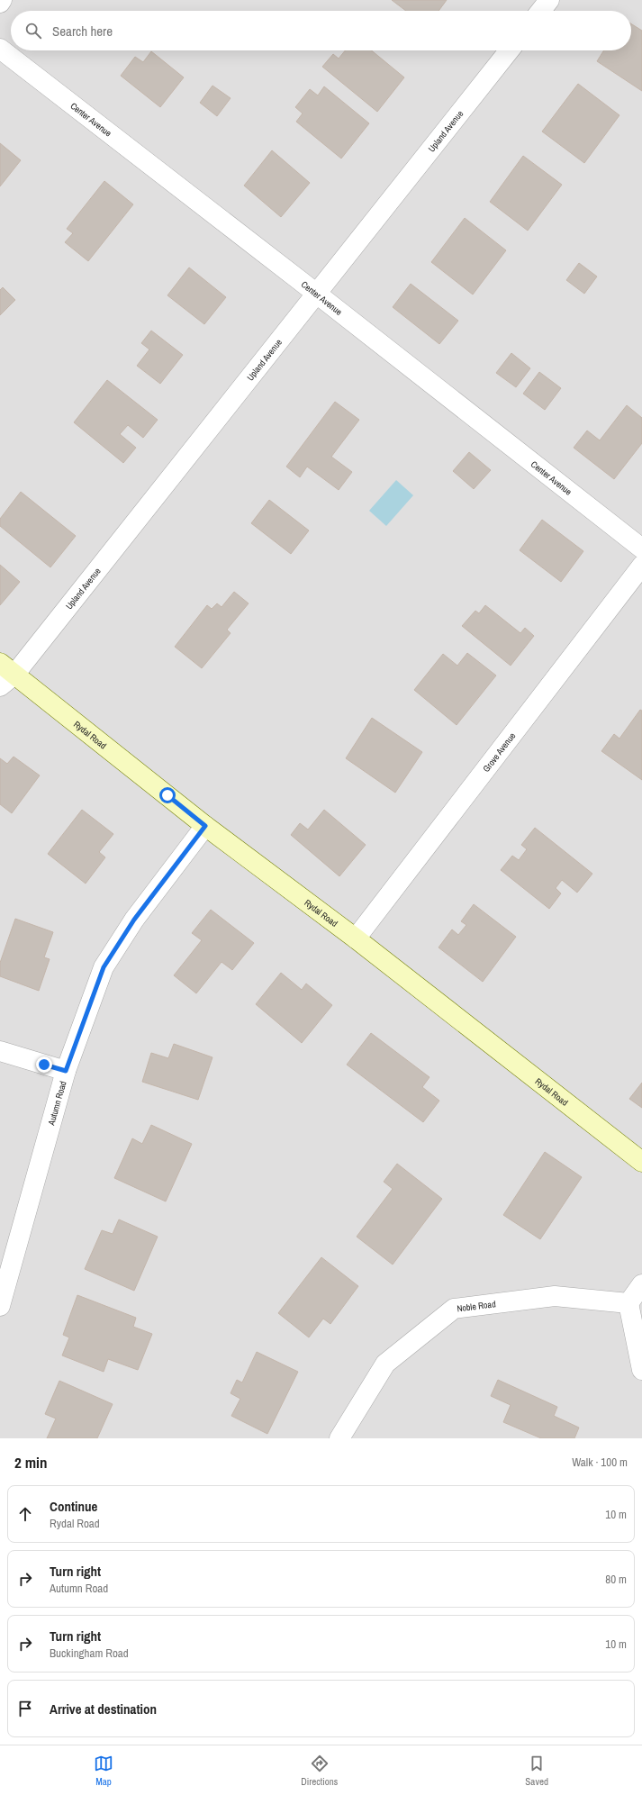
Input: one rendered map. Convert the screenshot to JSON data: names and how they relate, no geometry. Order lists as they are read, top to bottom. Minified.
{"streets":{"street":["Center Avenue","Upland Avenue","Rydal Road","Grove Avenue","Autumn Road","Noble Road"]},"crossings":[["Center Avenue","Upland Avenue"],["Upland Avenue","Rydal Road"],["Rydal Road","Grove Avenue"],["Rydal Road","Autumn Road"]],"page":{"search":"Search here","heading":["2 min","Walk · 100 m"],"list":[["Continue","Rydal Road","10 m"],["Turn right","Autumn Road","80 m"],["Turn right","Buckingham Road","10 m"],"Arrive at destination"],"nav":["Map","Directions","Saved"]}}
